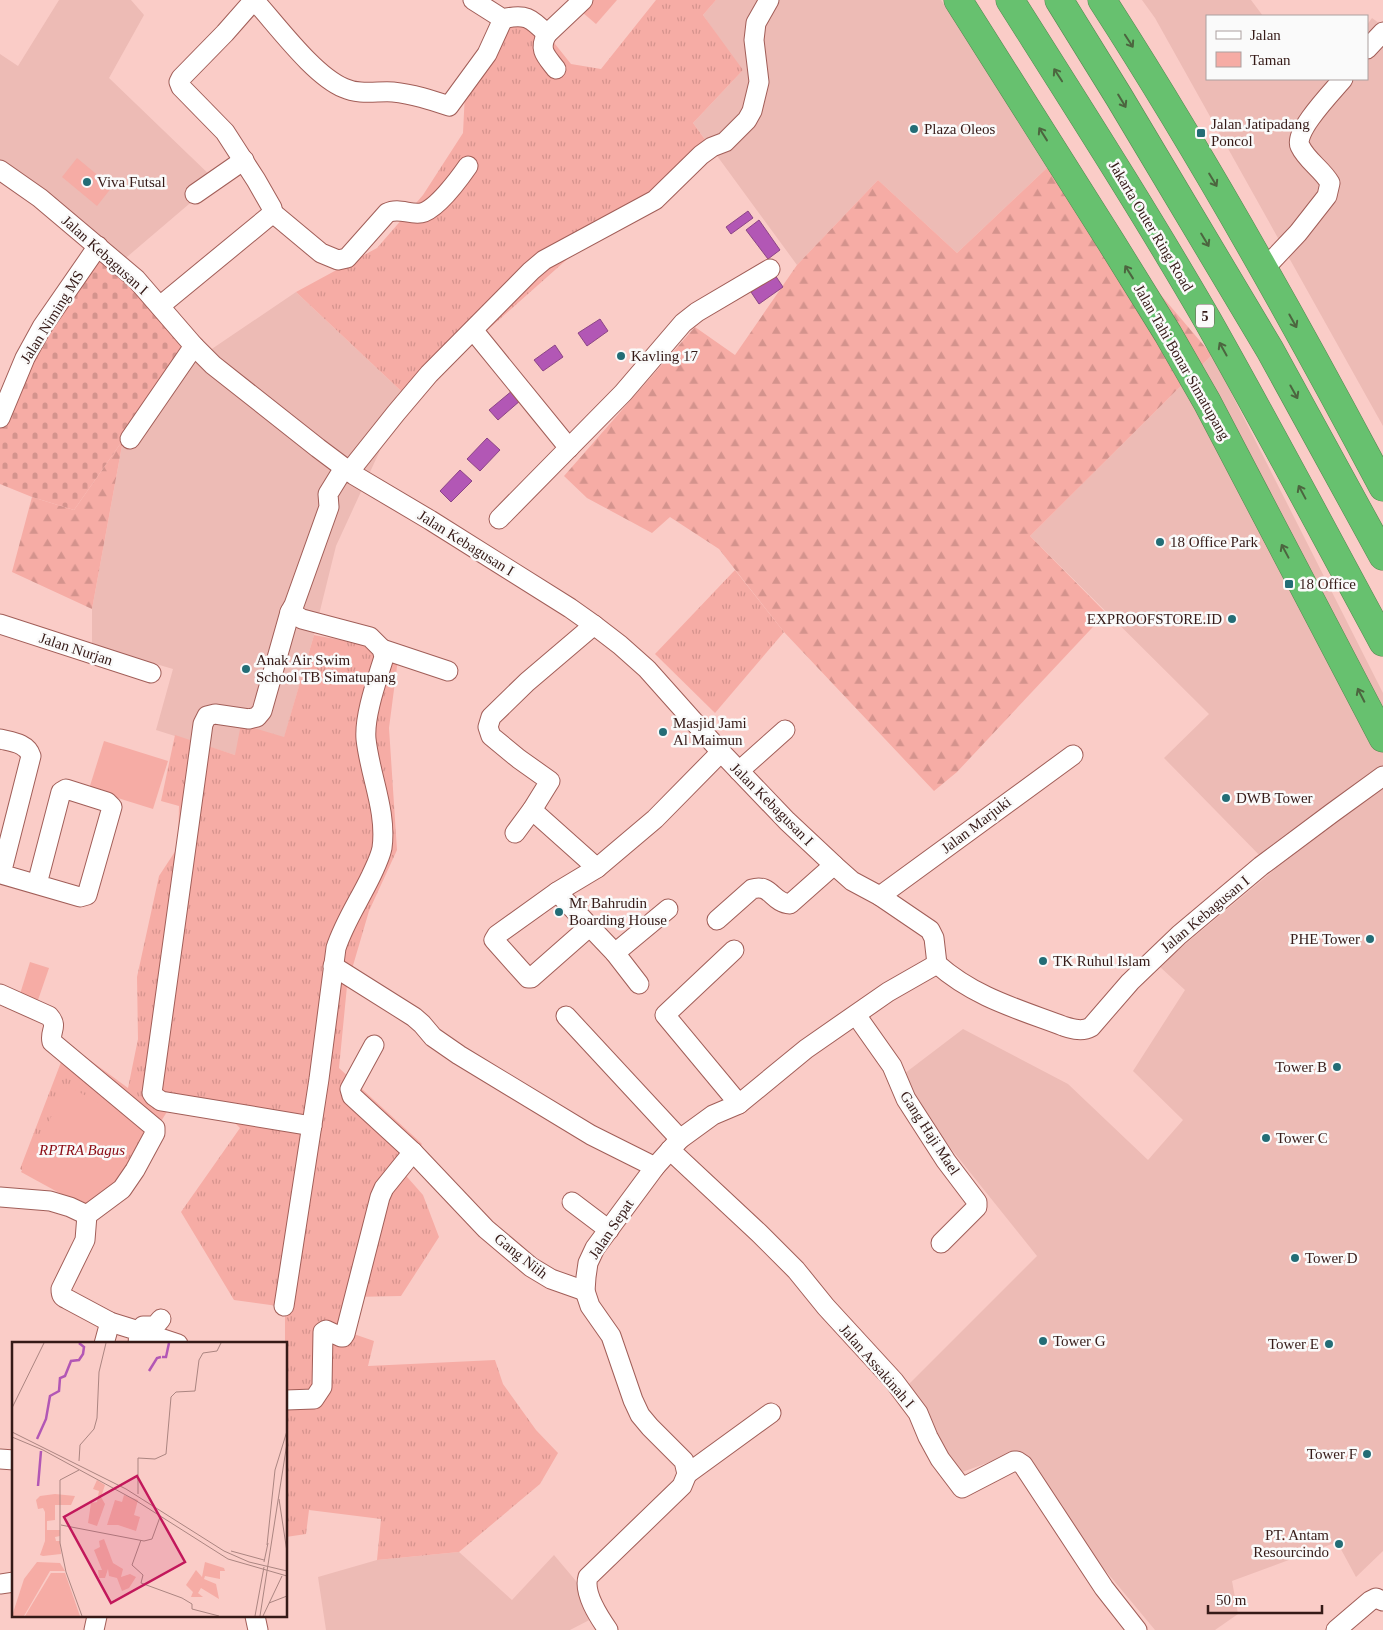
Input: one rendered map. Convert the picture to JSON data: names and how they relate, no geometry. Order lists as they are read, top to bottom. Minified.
{"streets":{"highway":["Jakarta Outer Ring Road","5","Jalan Tahi Bonar Simatupang"],"street":["Jalan Kebagusan I","Jalan Niming MS","Jalan Nurjan","Jalan Marjuki","Gang Haji Mael","Jalan Sepat","Gang Niih","Jalan Assakinah I"]},"crossings":[["Jalan Kebagusan I","Jalan Niming MS"],["Jalan Kebagusan I","Jalan Marjuki"],["Jalan Kebagusan I","Jalan Sepat"],["Gang Haji Mael","Jalan Sepat"],["Jalan Sepat","Gang Niih"],["Jalan Sepat","Jalan Assakinah I"]],"parks":["RPTRA Bagus"],"places":{"other":["Plaza Oleos","Viva Futsal","Kavling 17","18 Office Park","EXPROOFSTORE.ID","Anak Air Swim School TB Simatupang","Masjid Jami Al Maimun","DWB Tower","Mr Bahrudin Boarding House","PHE Tower","TK Ruhul Islam","Tower B","Tower C","Tower D","Tower G","Tower E","Tower F","PT. Antam Resourcindo"],"transit":["Jalan Jatipadang Poncol","18 Office"]},"legend":["Jalan","Taman"],"scale_bar":"50 m"}
